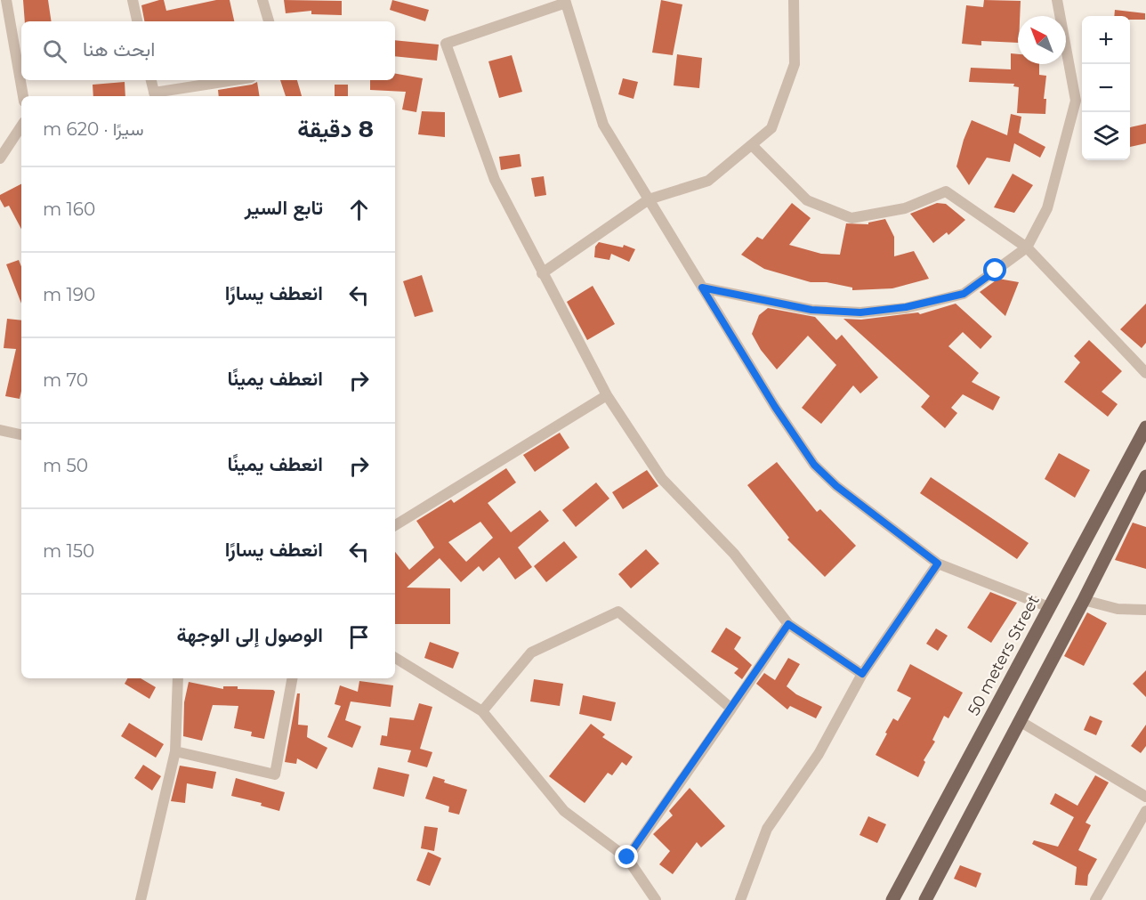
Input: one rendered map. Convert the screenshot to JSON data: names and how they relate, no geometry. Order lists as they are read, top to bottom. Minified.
{"streets":{"main road":["50 meters Street"]},"north":"top left","page":{"map_buttons":["+","−"],"search":"ابحث هنا","heading":["8 دقيقة","سيرًا · 620 m"],"list":[["تابع السير","160 m"],["انعطف يسارًا","190 m"],["انعطف يمينًا","70 m"],["انعطف يمينًا","50 m"],["انعطف يسارًا","150 m"],"الوصول إلى الوجهة"]}}
